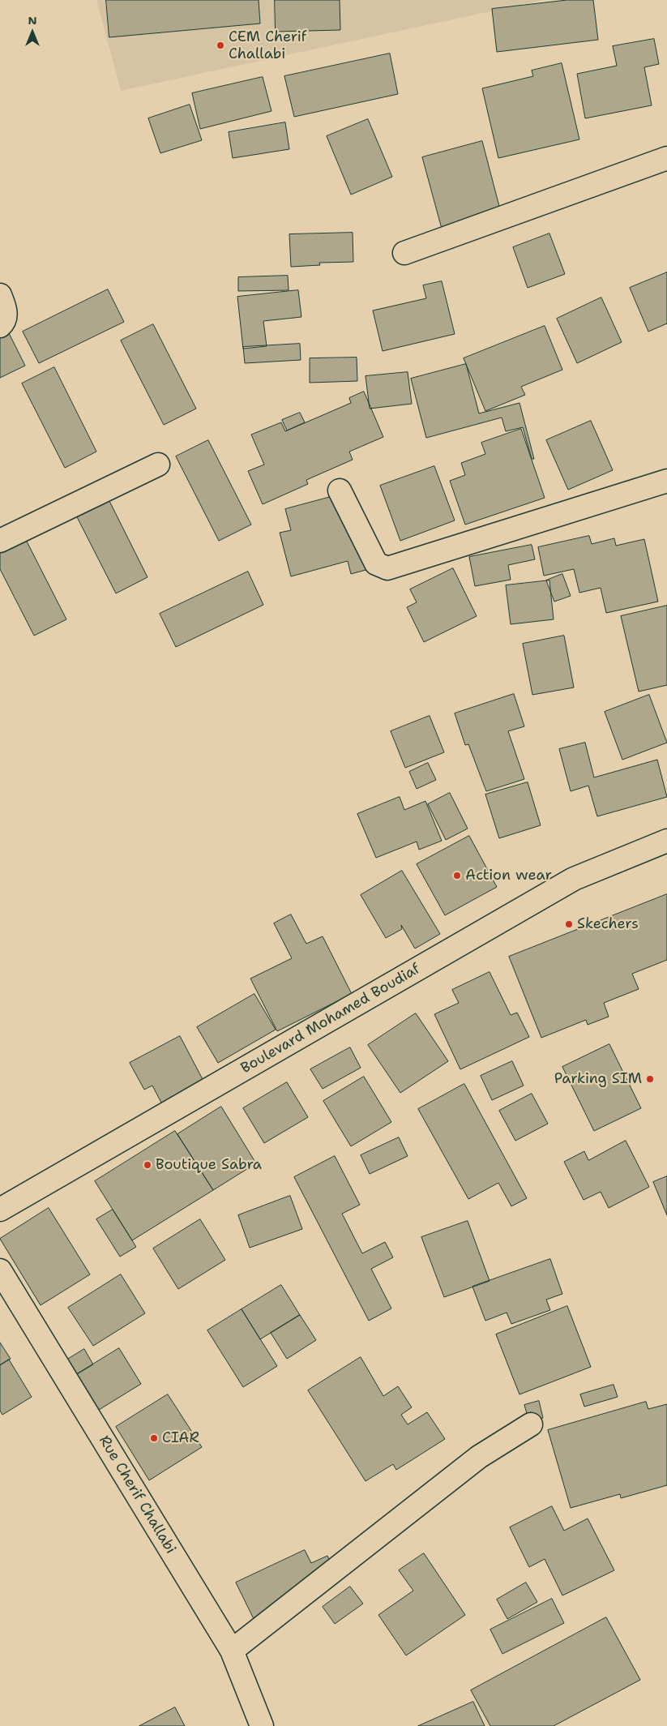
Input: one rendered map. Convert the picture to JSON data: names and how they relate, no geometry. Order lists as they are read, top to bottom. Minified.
{"streets":{"street":["Boulevard Mohamed Boudiaf","Rue Cherif Challabi"]},"places":["CEM Cherif Challabi","Action wear","Skechers","Parking SIM","Boutique Sabra","CIAR"],"north":"top"}
